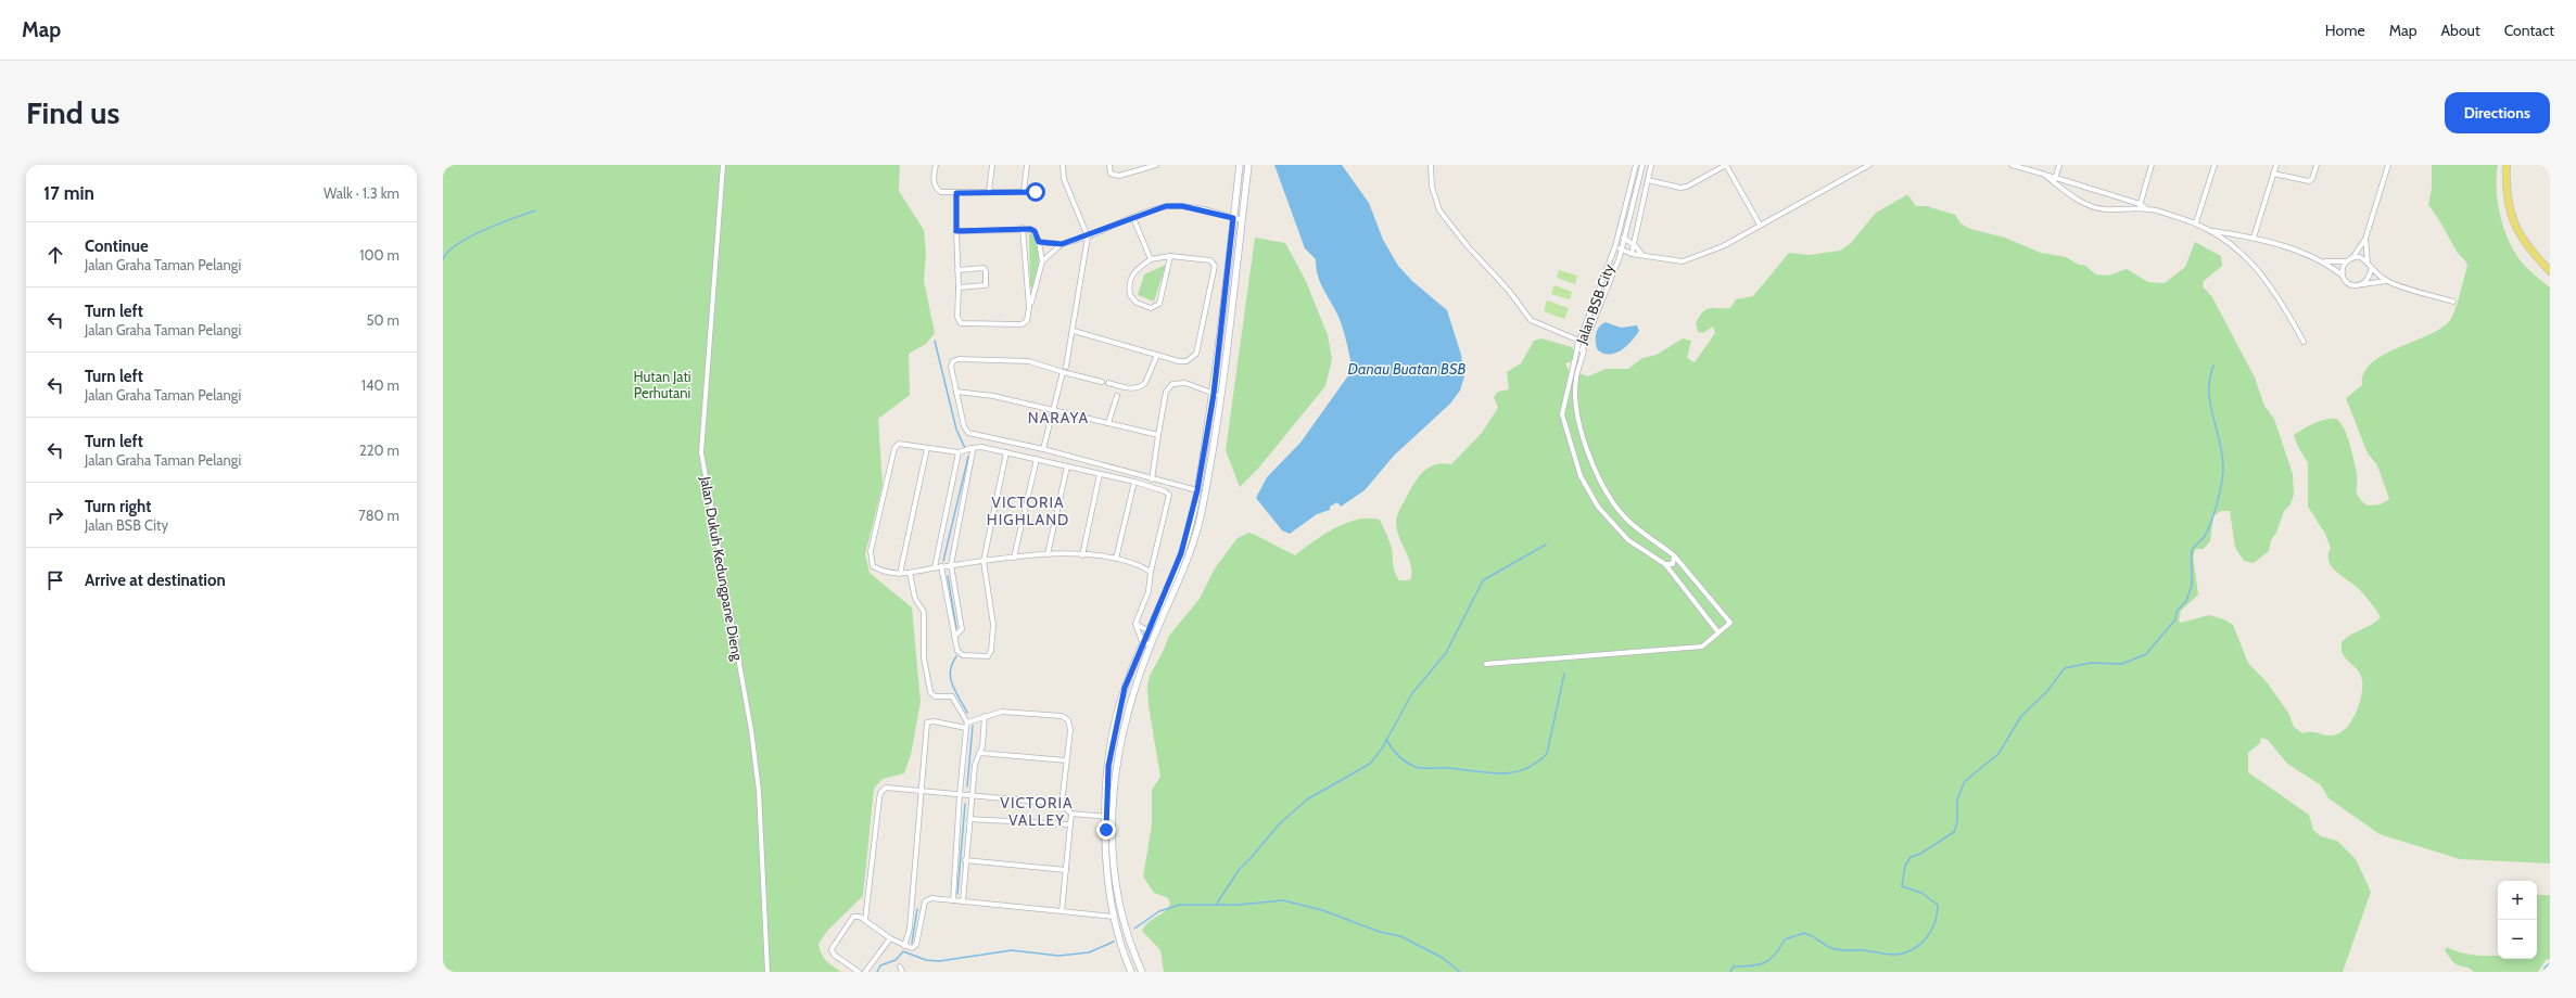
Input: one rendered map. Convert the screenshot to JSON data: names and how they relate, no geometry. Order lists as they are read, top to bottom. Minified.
{"streets":{"street":["Jalan BSB City","Jalan Dukuh Kedungpane Dieng"]},"districts":["NARAYA","VICTORIA HIGHLAND","VICTORIA VALLEY"],"water":["Danau Buatan BSB"],"parks":["Hutan Jati Perhutani"],"page":{"header":"Map","nav":["Home","Map","About","Contact"],"buttons":"Directions","title":"Find us","heading":["17 min","Walk · 1.3 km"],"list":[["Continue","Jalan Graha Taman Pelangi","100 m"],["Turn left","Jalan Graha Taman Pelangi","50 m"],["Turn left","Jalan Graha Taman Pelangi","140 m"],["Turn left","Jalan Graha Taman Pelangi","220 m"],["Turn right","Jalan BSB City","780 m"],"Arrive at destination"],"map_buttons":["+","−"]}}
